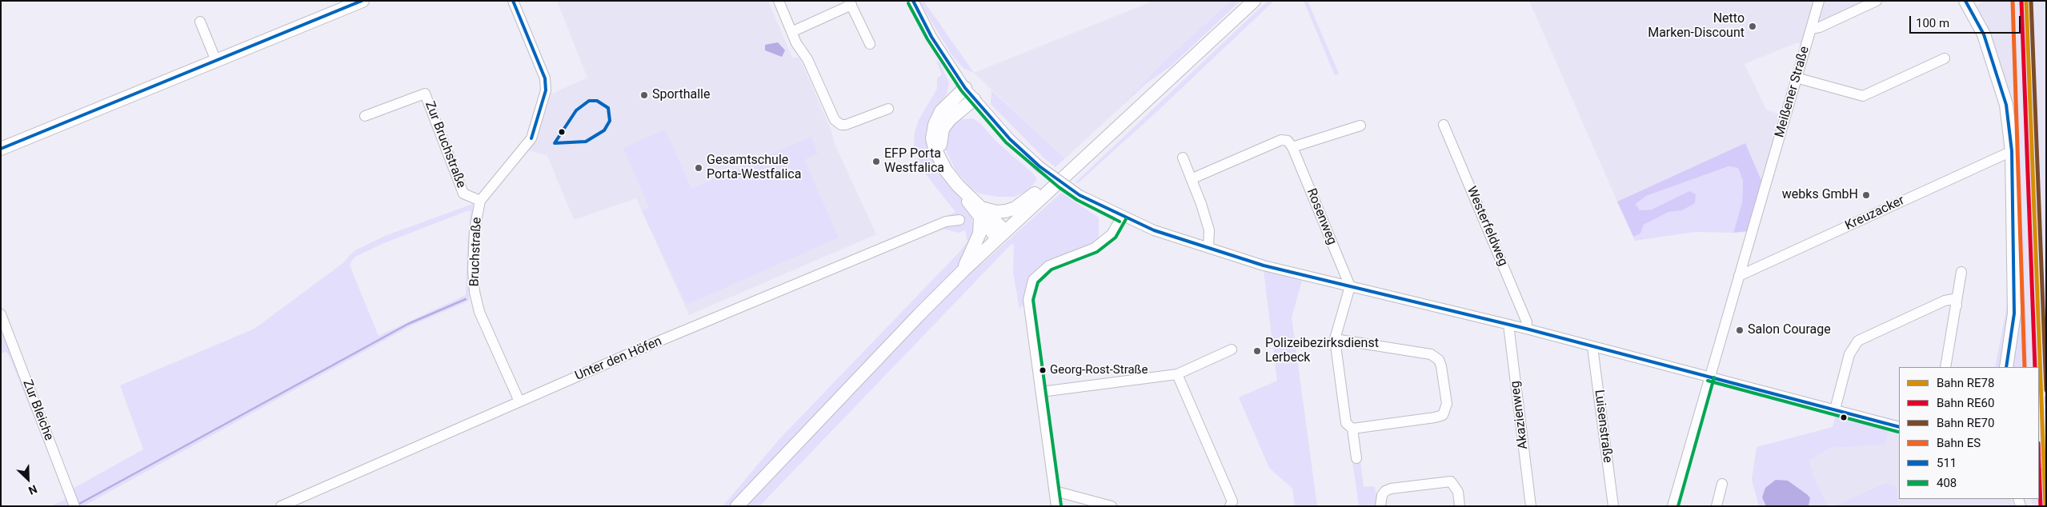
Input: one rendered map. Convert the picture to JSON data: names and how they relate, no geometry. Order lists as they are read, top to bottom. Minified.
{"streets":{"street":["Meißener Straße","Zur Bruchstraße","Kreuzacker","Rosenweg","Westerfeldweg","Bruchstraße","Unter den Höfen","Zur Bleiche","Akazienweg","Luisenstraße"]},"crossings":[["Meißener Straße","Kreuzacker"],["Zur Bruchstraße","Bruchstraße"],["Bruchstraße","Unter den Höfen"]],"places":["Netto Marken-Discount","Sporthalle","EFP Porta Westfalica","Gesamtschule Porta-Westfalica","webks GmbH","Salon Courage","Polizeibezirksdienst Lerbeck","Georg-Rost-Straße"],"lines":["rail line RE78","rail line RE60","rail line RE70","rail line ES","transit line 511","transit line 408"],"legend":["Bahn RE78","Bahn RE60","Bahn RE70","Bahn ES","511","408"],"scale_bar":"100 m","north":"bottom right"}
